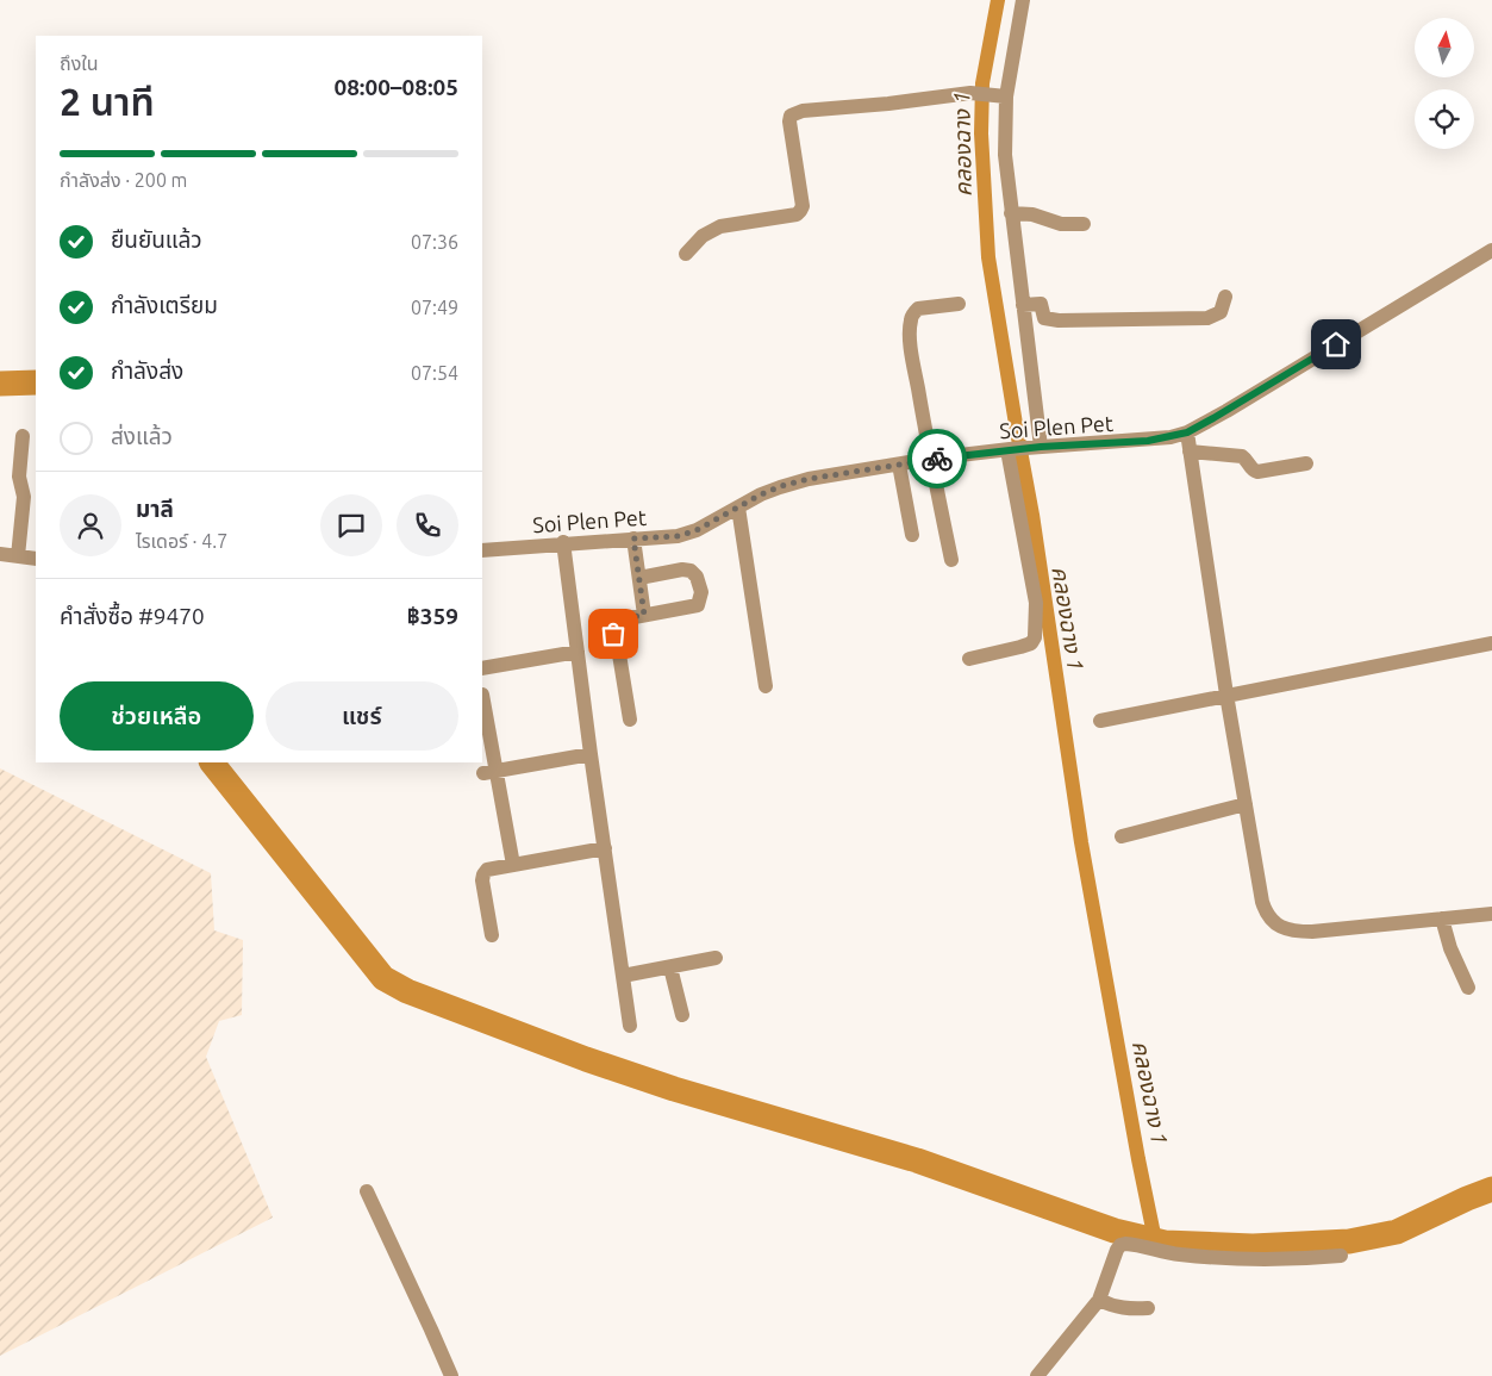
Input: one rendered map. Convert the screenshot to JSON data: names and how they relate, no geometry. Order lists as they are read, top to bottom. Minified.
{"streets":{"street":["Soi Plen Pet"]},"water":["คลองฉาง 1"],"north":"top","page":{"heading":["2 นาที","ถึงใน","08:00–08:05"],"panel":["มาลี","ไรเดอร์ · 4.7","คำสั่งซื้อ #9470","฿359"],"bar":"กำลังส่ง · 200 m","list":[["ยืนยันแล้ว","07:36"],["กำลังเตรียม","07:49"],["กำลังส่ง","07:54"],"ส่งแล้ว"],"buttons":["ช่วยเหลือ","แชร์"]}}
